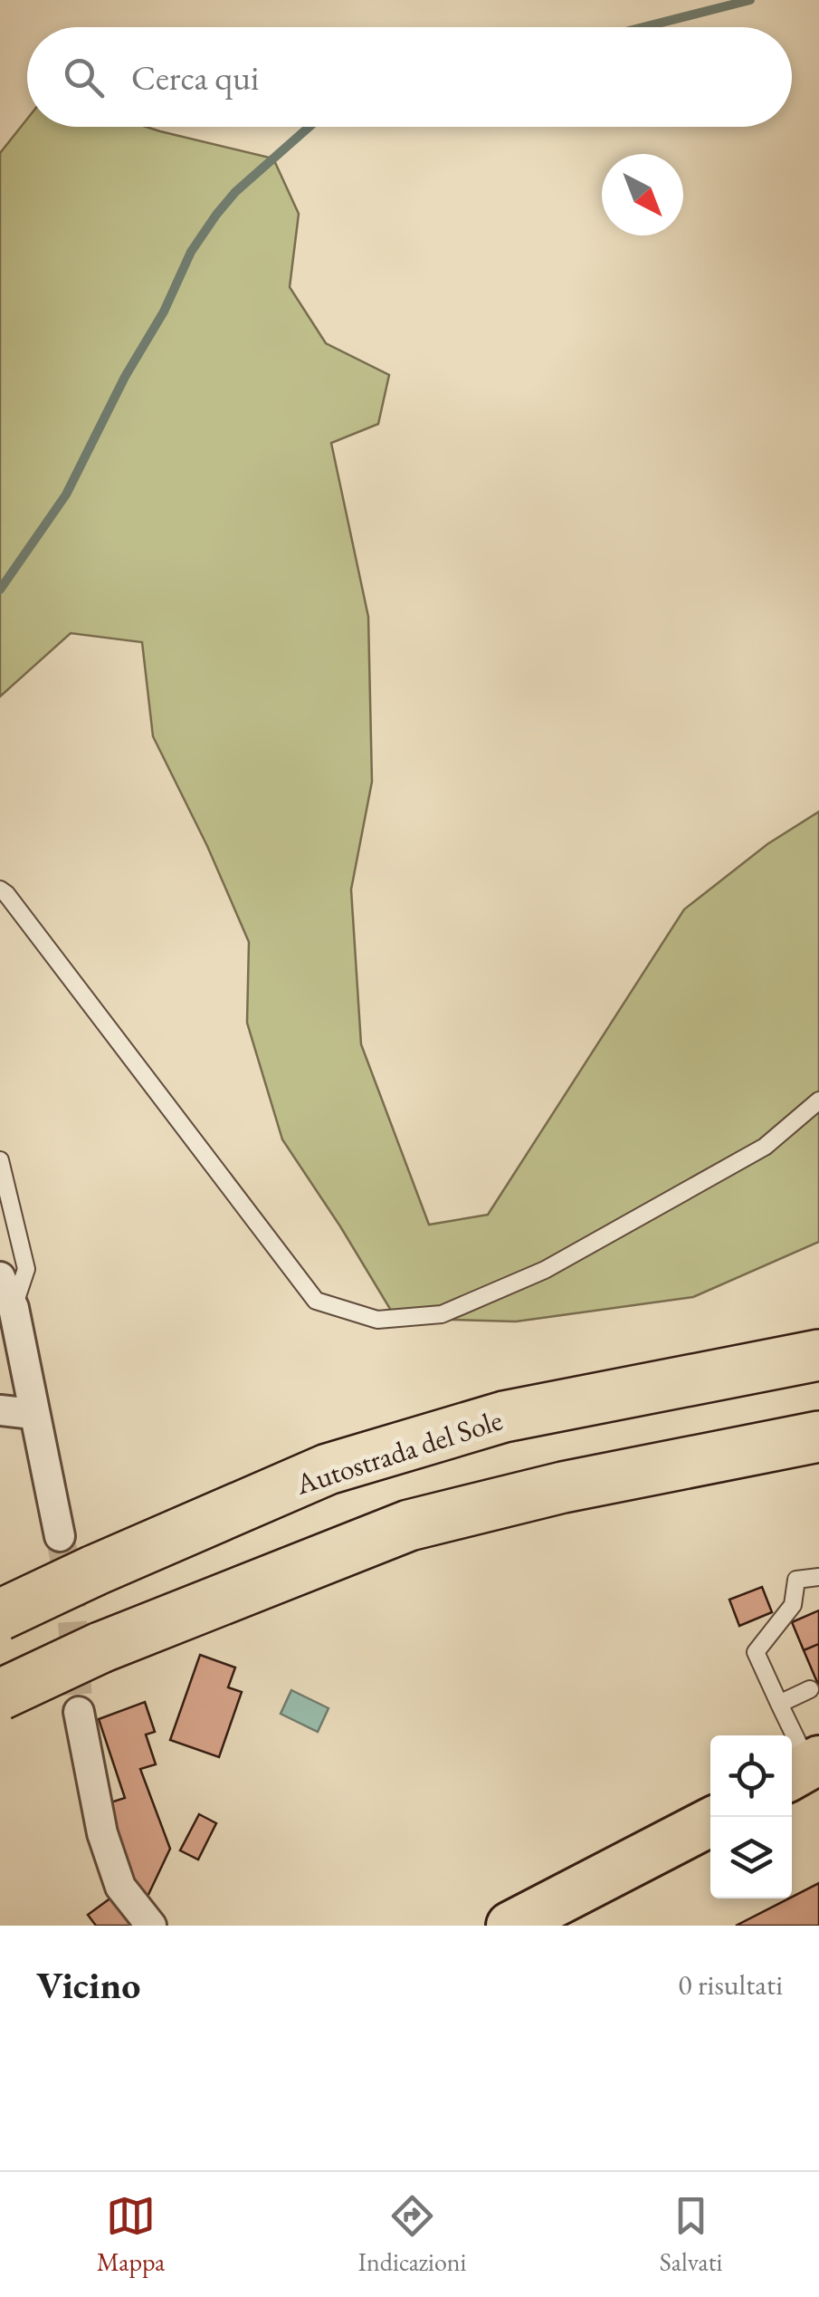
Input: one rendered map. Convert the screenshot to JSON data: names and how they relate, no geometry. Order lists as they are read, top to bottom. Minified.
{"streets":{"highway":["Autostrada del Sole"]},"north":"bottom right","page":{"search":"Cerca qui","heading":["Vicino","0 risultati"],"nav":["Mappa","Indicazioni","Salvati"]}}
